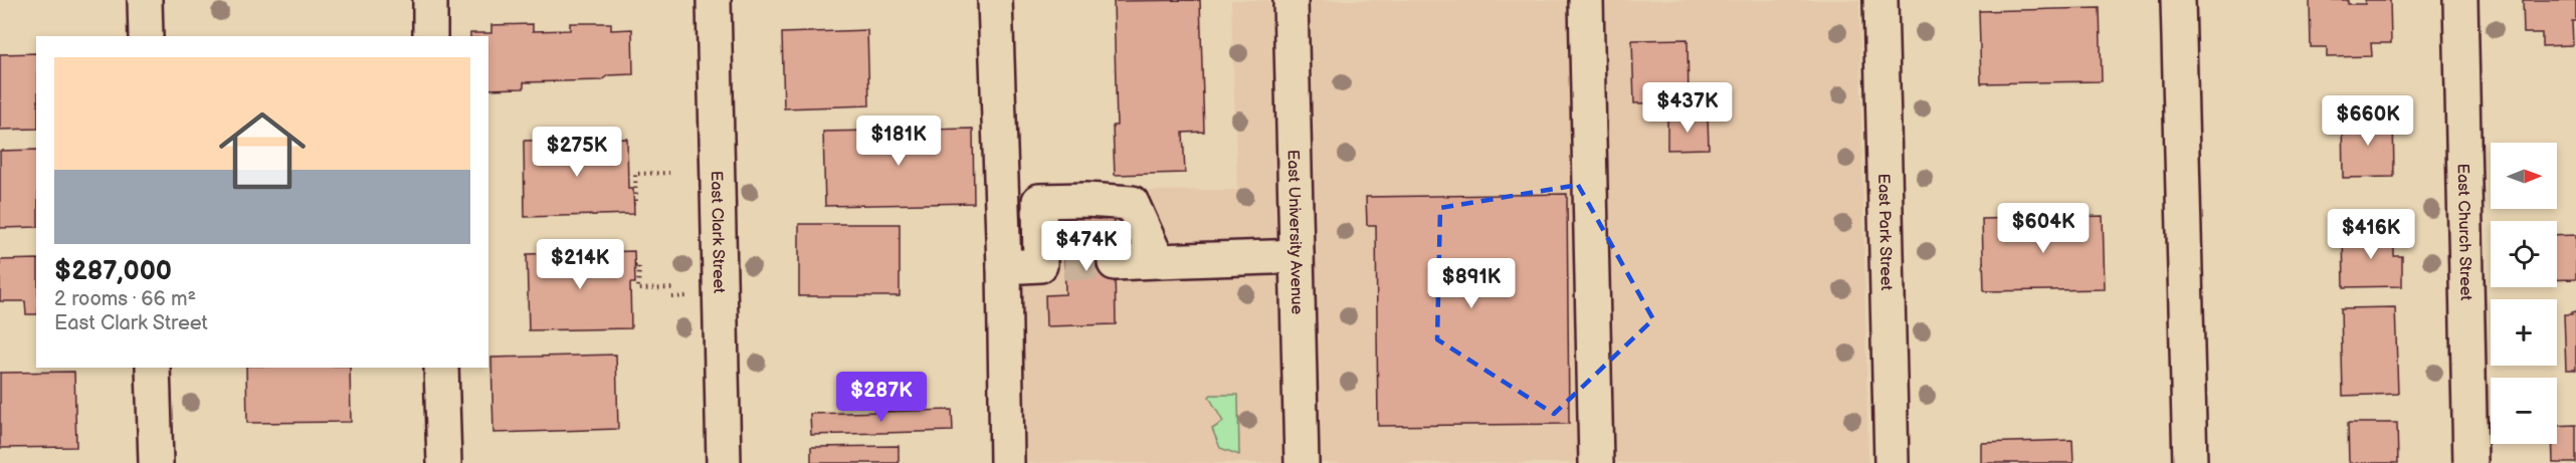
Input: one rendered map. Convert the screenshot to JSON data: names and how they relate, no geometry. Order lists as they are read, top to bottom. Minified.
{"streets":{"street":["East Clark Street","East Park Street","East Church Street","East University Avenue"]},"north":"right","page":{"list":[{"name":"$287,000","note":"2 rooms · 66 m² · East Clark Street"}],"price":["$437K","$660K","$181K","$275K","$604K","$416K","$474K","$214K","$891K","$287K"],"map_buttons":["+","−"]}}
